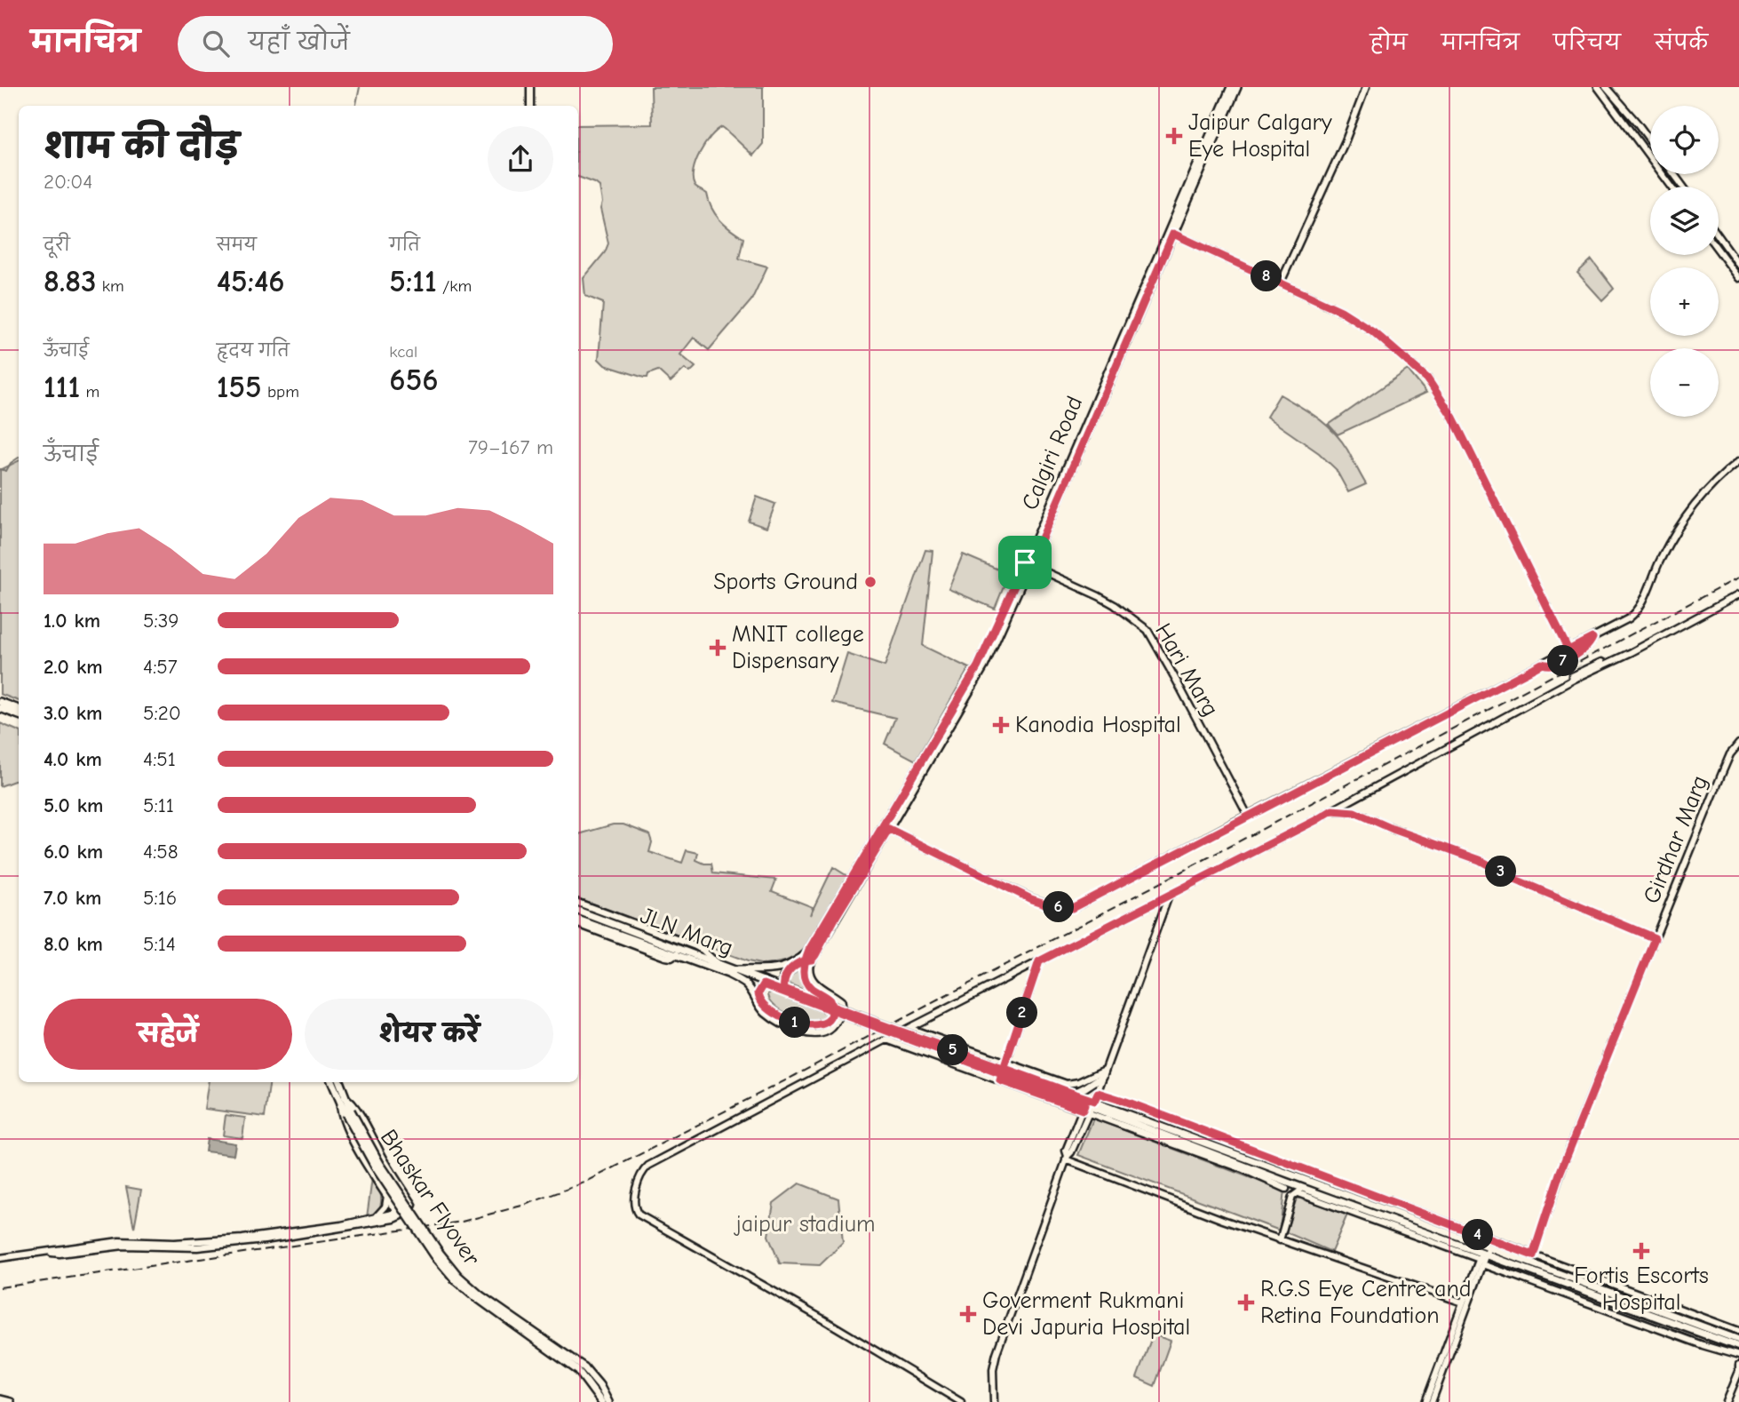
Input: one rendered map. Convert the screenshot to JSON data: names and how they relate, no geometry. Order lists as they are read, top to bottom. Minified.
{"streets":{"main road":["Calgiri Road","JLN Marg","Bhaskar Flyover"],"street":["Hari Marg","Girdhar Marg"]},"crossings":[["Calgiri Road","Hari Marg"]],"parks":["jaipur stadium"],"places":{"health":["Jaipur Calgary Eye Hospital","MNIT college Dispensary","Kanodia Hospital","Fortis Escorts Hospital","R.G.S Eye Centre and Retina Foundation","Goverment Rukmani Devi Japuria Hospital"],"other":["Sports Ground"]},"page":{"header":"मानचित्र","search":"यहाँ खोजें","nav":["होम","मानचित्र","परिचय","संपर्क"],"map_buttons":["+","−"],"heading":["शाम की दौड़","20:04"],"stats":[["दूरी","8.83 km"],["समय","45:46"],["गति","5:11 /km"],["ऊँचाई","111 m"],["हृदय गति","155 bpm"],["kcal","656"]],"pins":["8","7","3","6","2","1","5","4"],"chart":["ऊँचाई","79–167 m"],"list":[{"name":"1.0 km","note":"5:39"},{"name":"2.0 km","note":"4:57"},{"name":"3.0 km","note":"5:20"},{"name":"4.0 km","note":"4:51"},{"name":"5.0 km","note":"5:11"},{"name":"6.0 km","note":"4:58"},{"name":"7.0 km","note":"5:16"},{"name":"8.0 km","note":"5:14"}],"buttons":["सहेजें","शेयर करें"]}}
